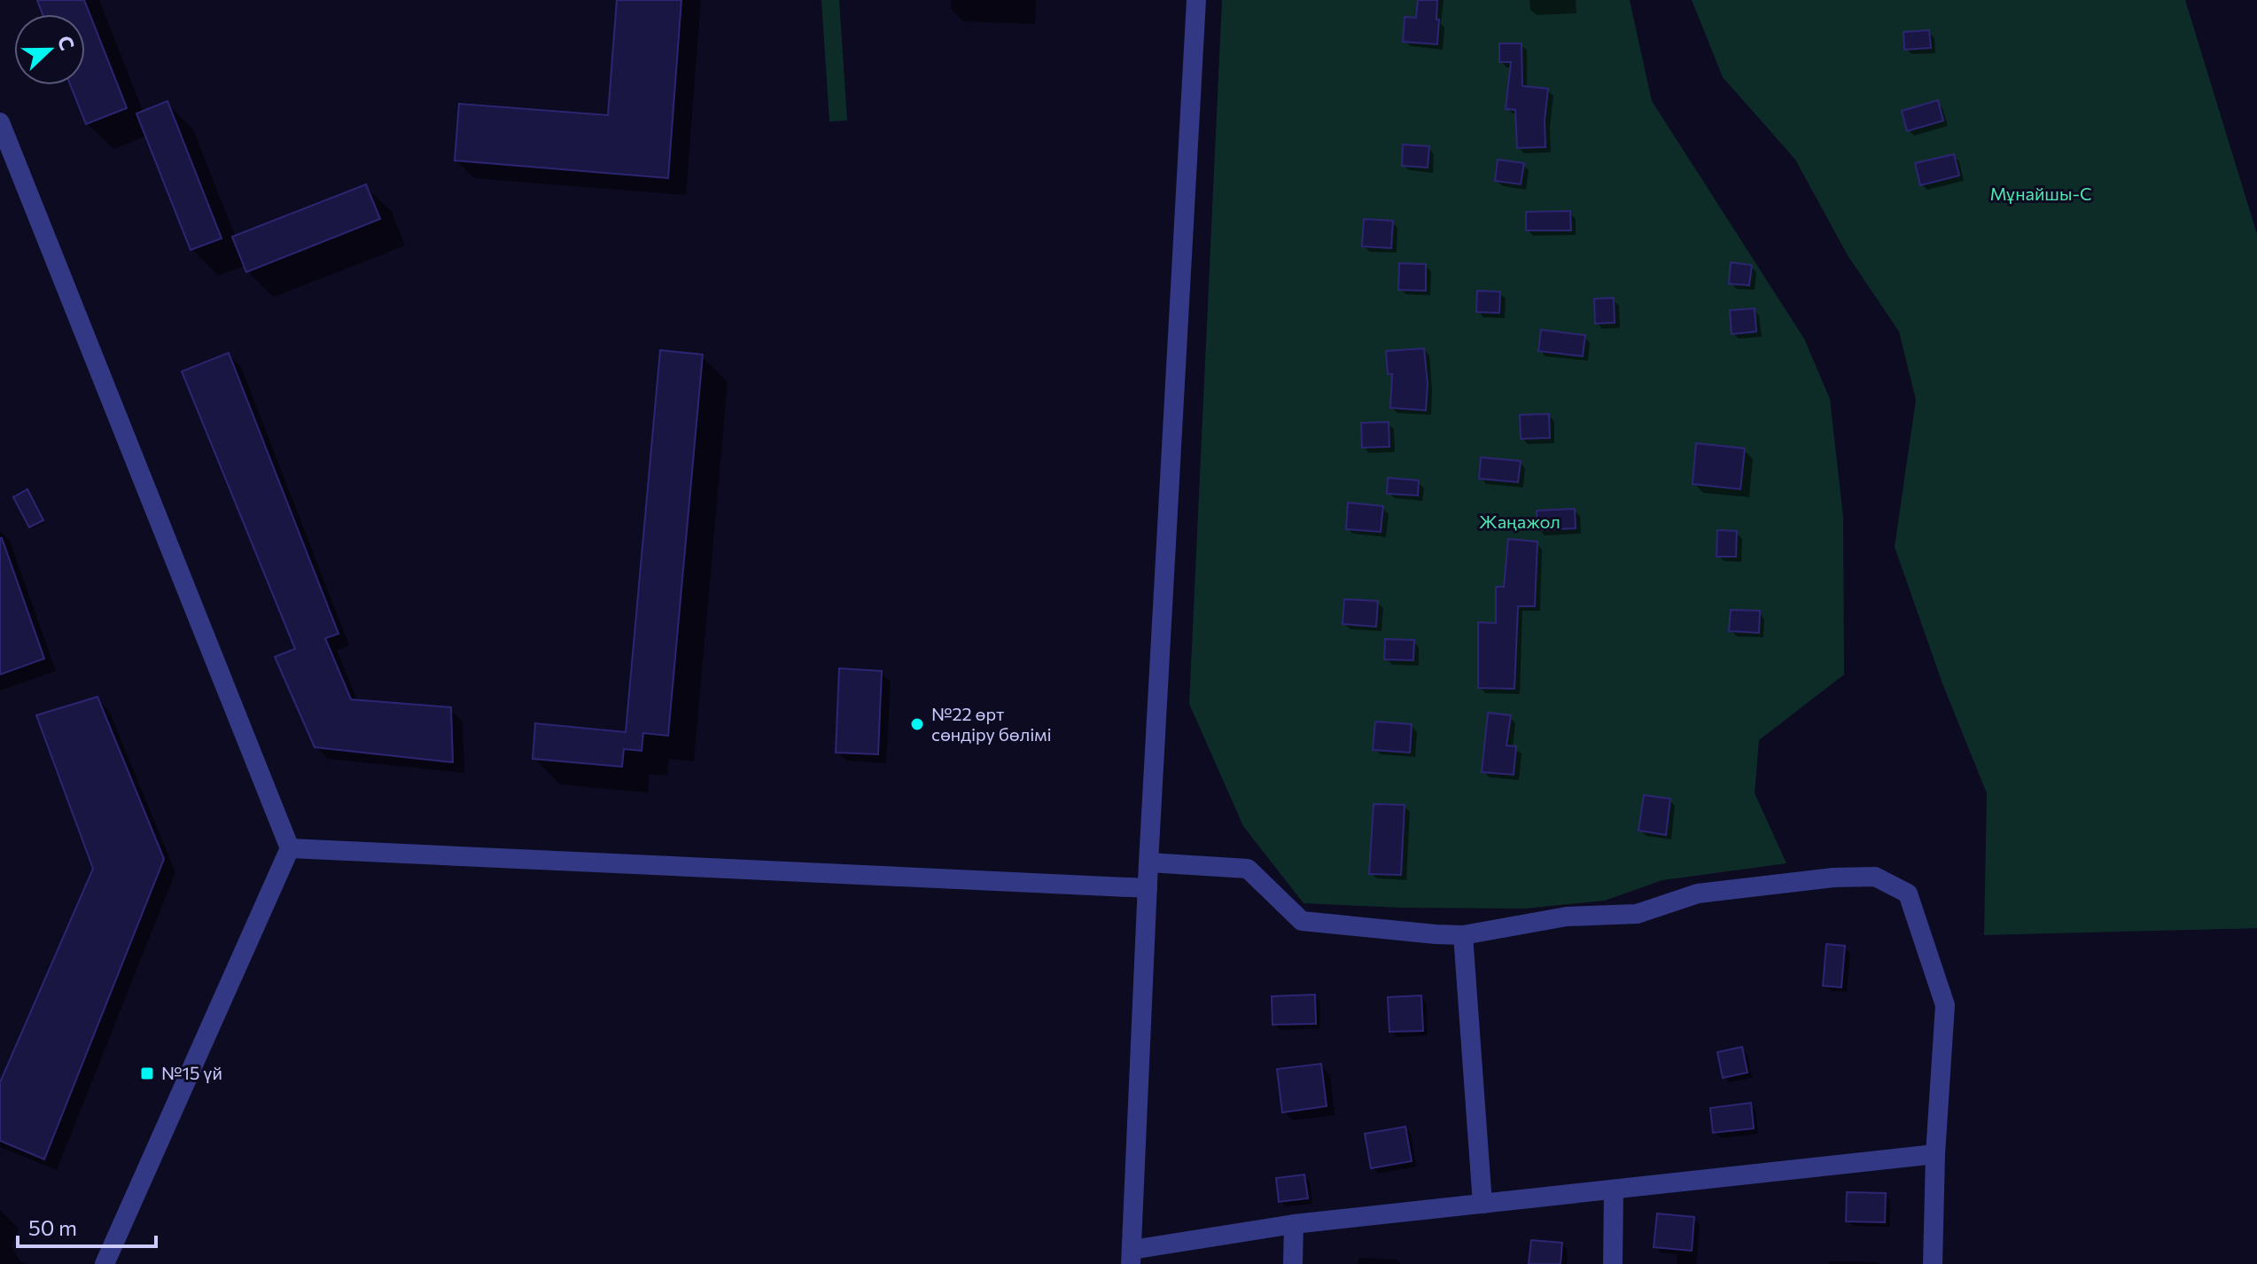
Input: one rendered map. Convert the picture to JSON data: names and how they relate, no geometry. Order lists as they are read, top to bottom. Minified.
{"parks":["Мұнайшы-С","Жаңажол"],"places":{"other":["№22 өрт сөндіру бөлімі"],"transit":["№15 үй"]},"scale_bar":"50 m","north":"right"}
